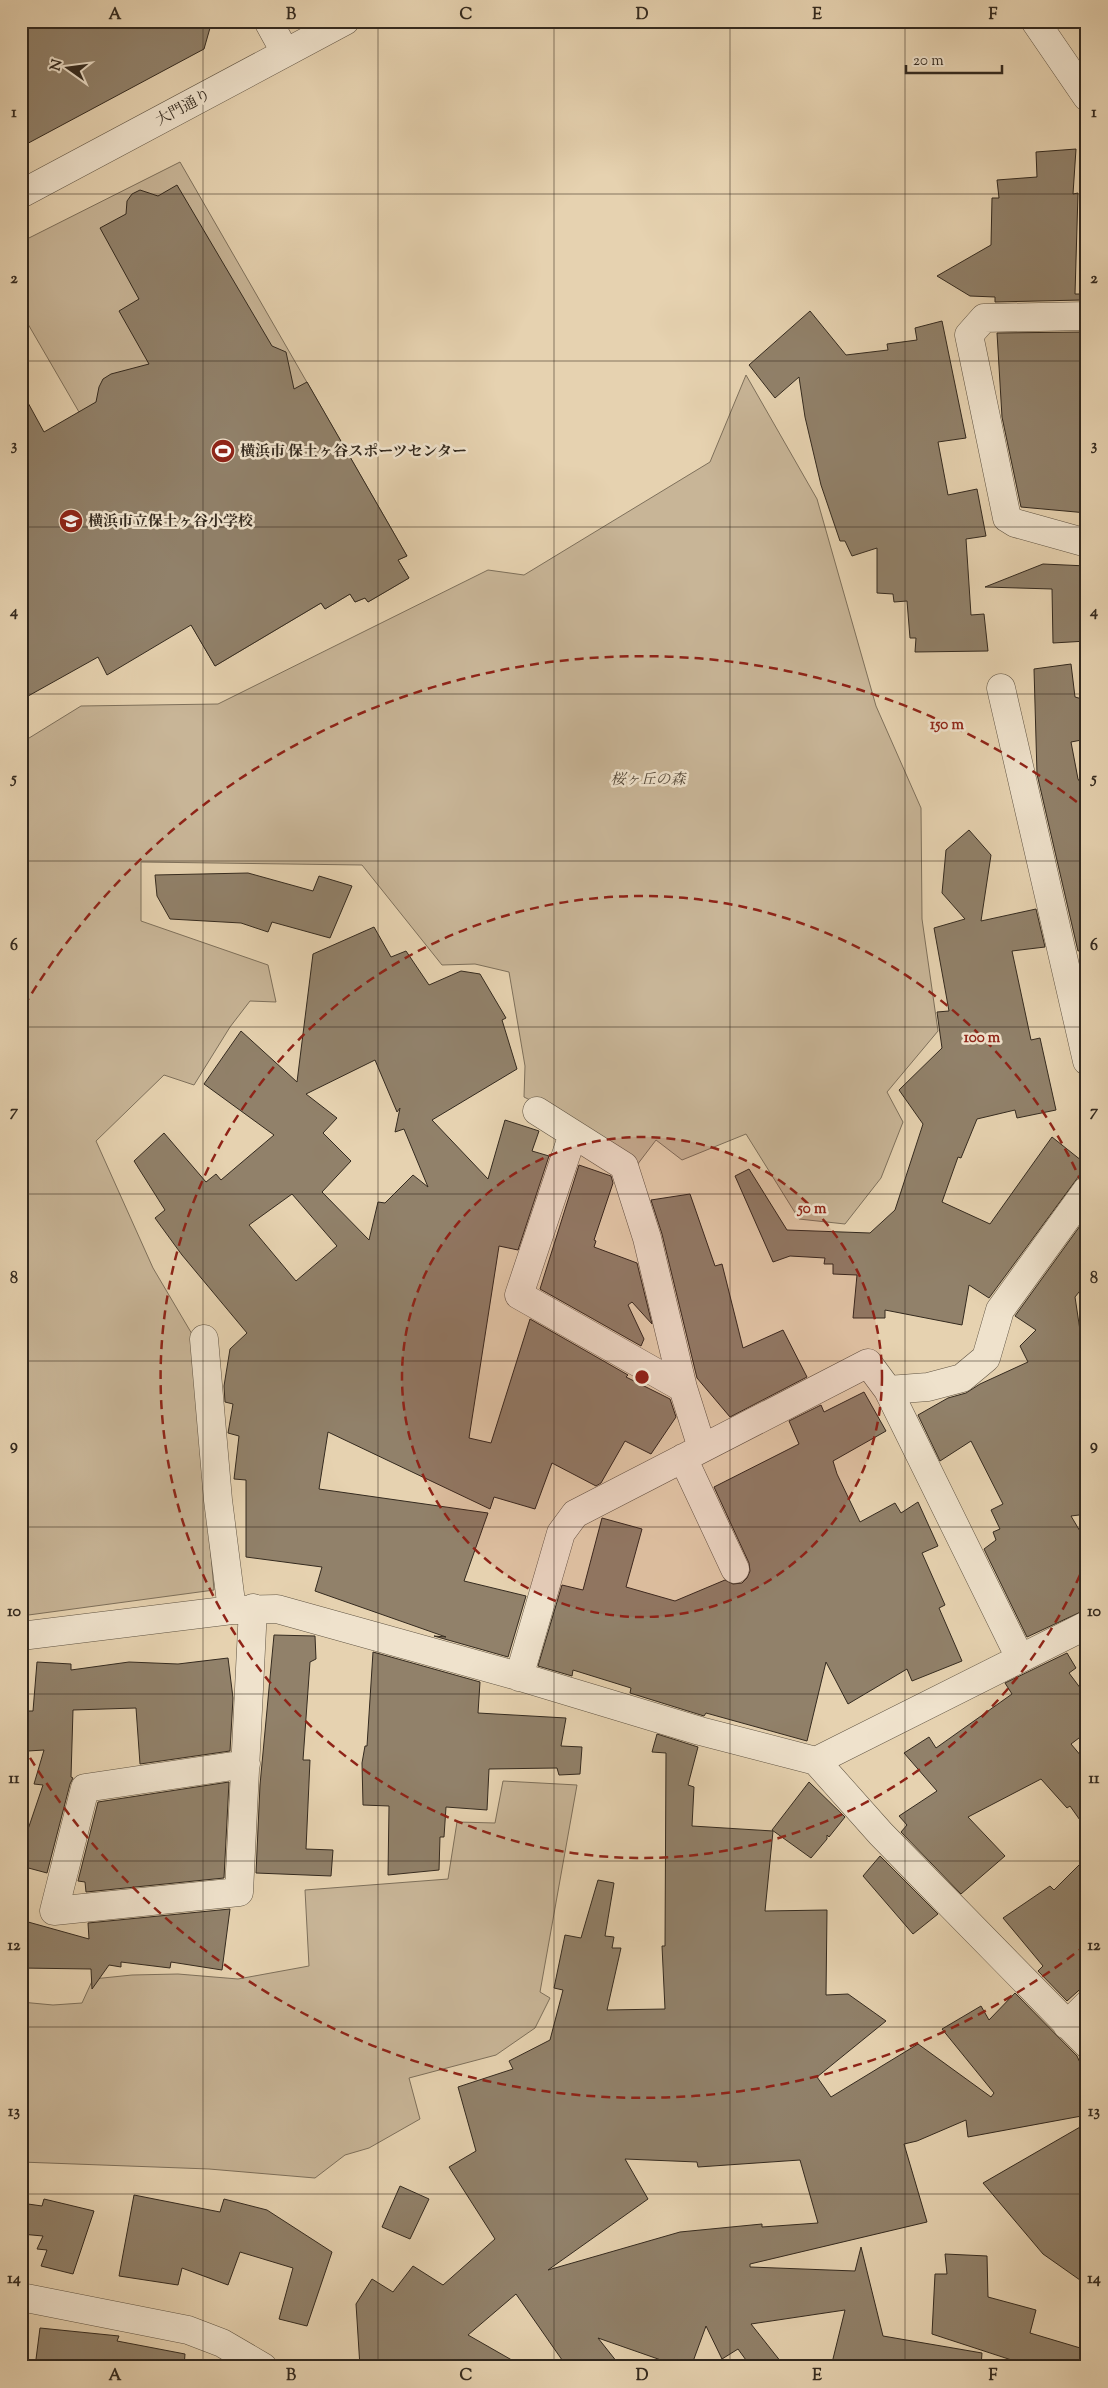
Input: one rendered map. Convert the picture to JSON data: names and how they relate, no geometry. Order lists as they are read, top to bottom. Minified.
{"streets":{"street":["大門通り"]},"parks":["桜ヶ丘の森"],"places":{"sports":["横浜市 保土ヶ谷スポーツセンター"],"school or university":["横浜市立保土ヶ谷小学校"]},"scale_bar":"20 m","north":"left","grid":{"columns":["A","B","C","D","E","F"],"rows":["1","2","3","4","5","6","7","8","9","10","11","12","13","14"]},"rings":["150 m","100 m","50 m"]}
